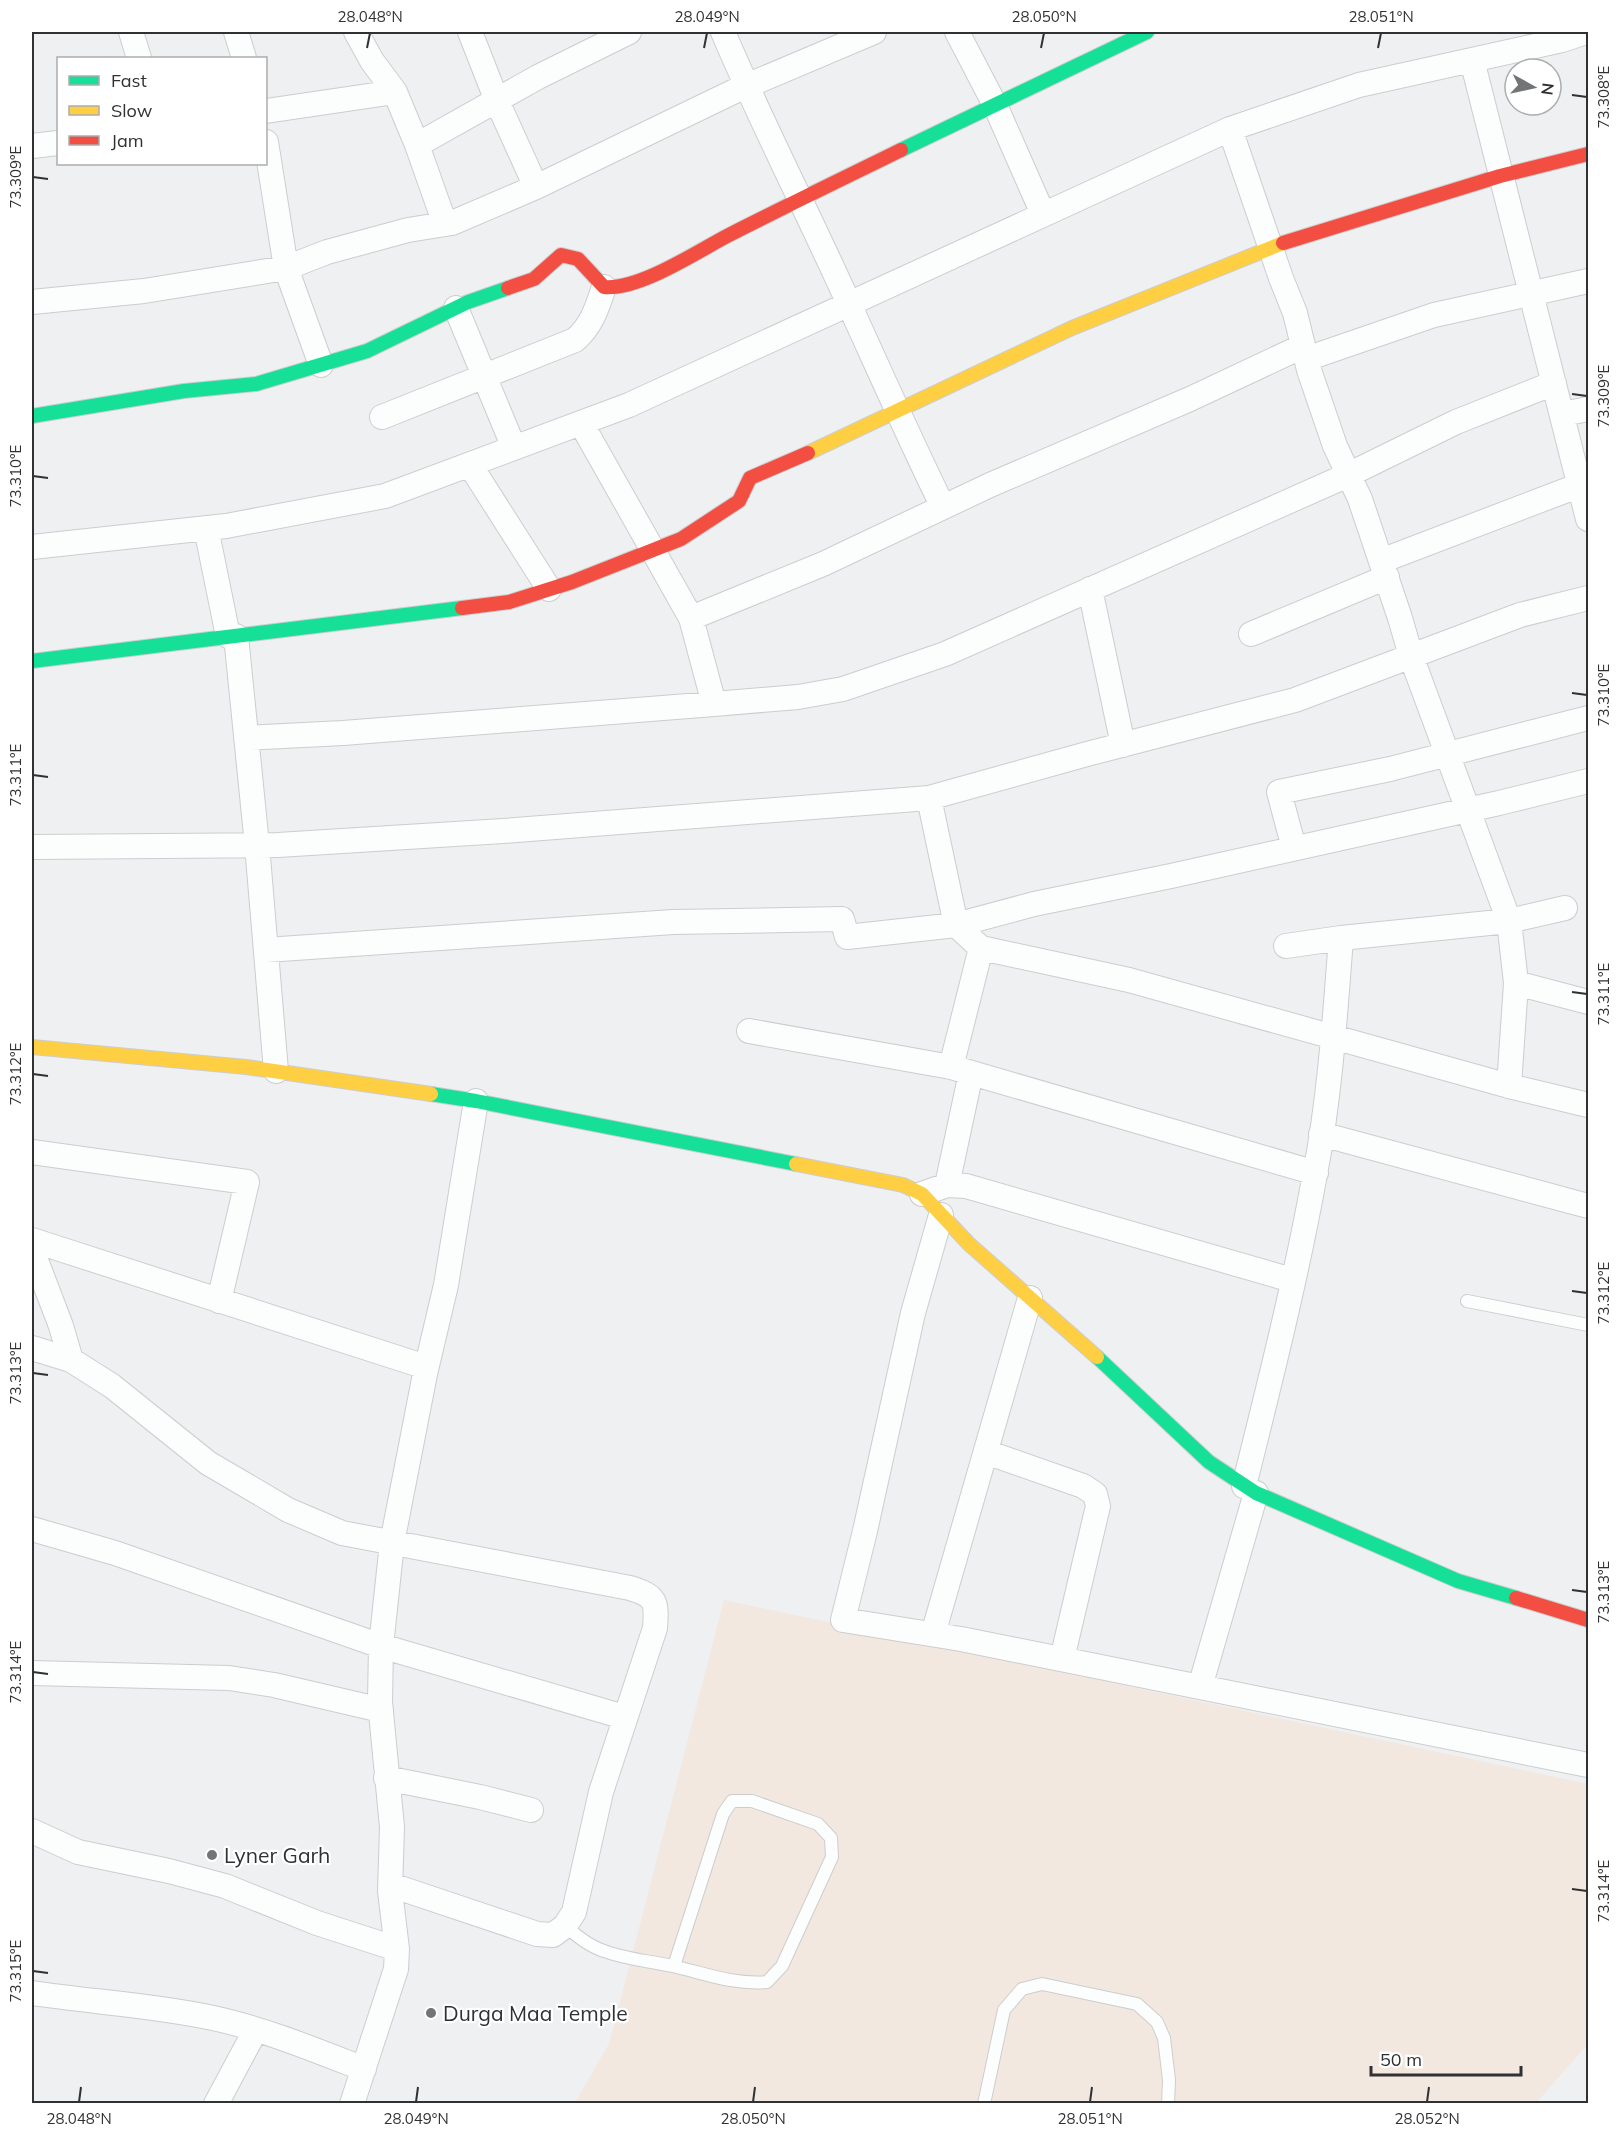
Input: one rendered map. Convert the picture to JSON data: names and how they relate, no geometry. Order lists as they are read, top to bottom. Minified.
{"places":["Lyner Garh","Durga Maa Temple"],"legend":["Fast","Slow","Jam"],"scale_bar":"50 m","north":"right","coordinates":["28.048°N","28.049°N","28.050°N","28.051°N","73.308°E","73.309°E","73.310°E","73.311°E","73.312°E","73.313°E","73.314°E","73.315°E","28.052°N"]}
